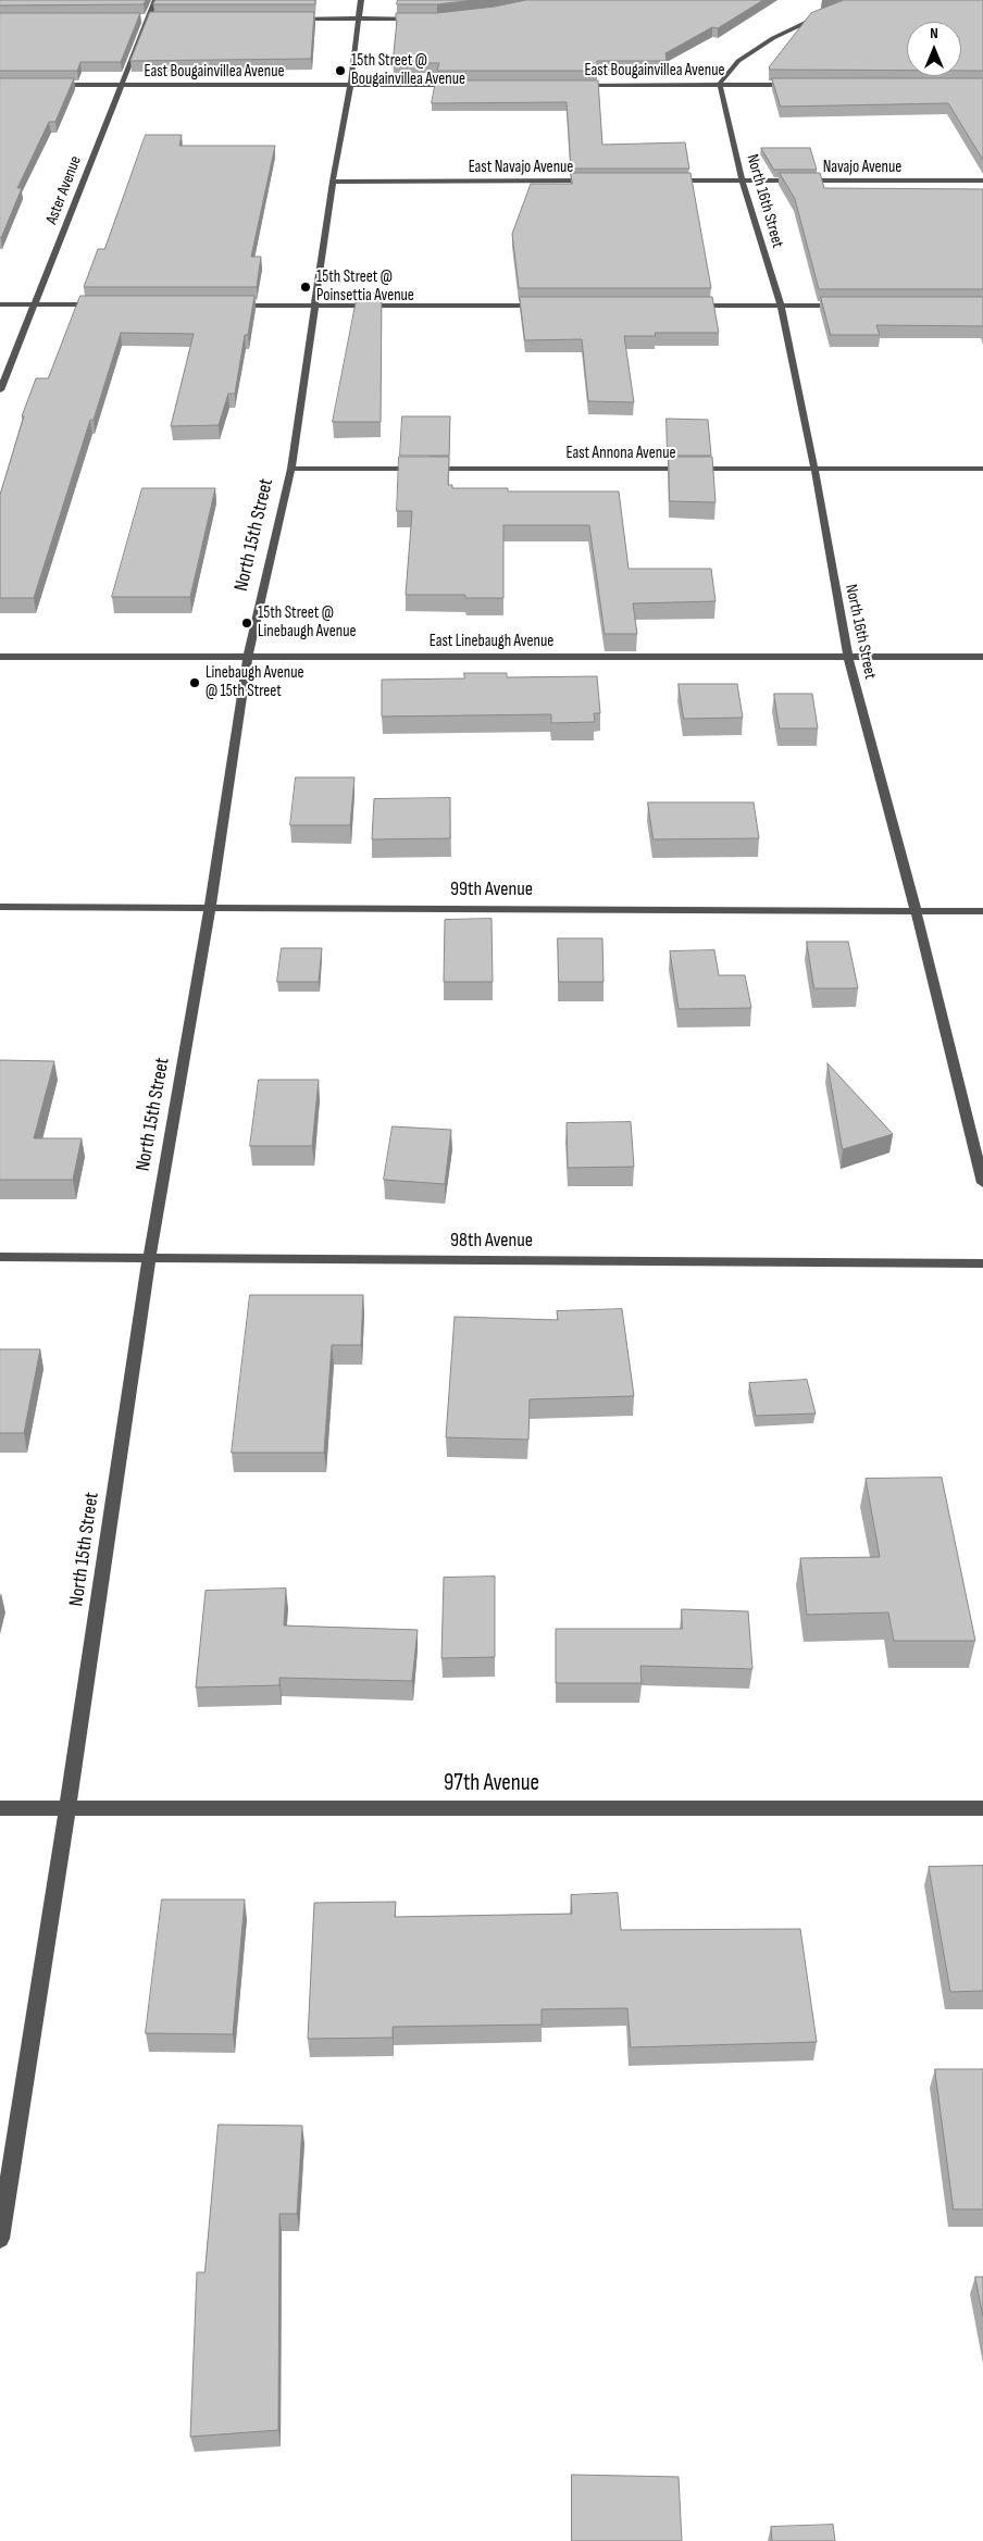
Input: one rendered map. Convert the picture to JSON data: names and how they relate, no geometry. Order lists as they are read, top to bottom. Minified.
{"streets":{"street":["East Bougainvillea Avenue","East Navajo Avenue","Navajo Avenue","Aster Avenue","North 16th Street","East Annona Avenue","North 15th Street","East Linebaugh Avenue","99th Avenue","98th Avenue","97th Avenue"]},"crossings":[["East Bougainvillea Avenue","Aster Avenue"],["East Bougainvillea Avenue","North 16th Street"],["East Bougainvillea Avenue","North 15th Street"],["East Navajo Avenue","North 15th Street"],["Navajo Avenue","North 16th Street"],["North 16th Street","East Annona Avenue"],["North 16th Street","East Linebaugh Avenue"],["North 16th Street","99th Avenue"],["East Annona Avenue","North 15th Street"],["North 15th Street","East Linebaugh Avenue"],["North 15th Street","99th Avenue"],["North 15th Street","98th Avenue"],["North 15th Street","97th Avenue"]],"places":["15th Street @ Bougainvillea Avenue","15th Street @ Poinsettia Avenue","15th Street @ Linebaugh Avenue","Linebaugh Avenue @ 15th Street"],"north":"top"}
